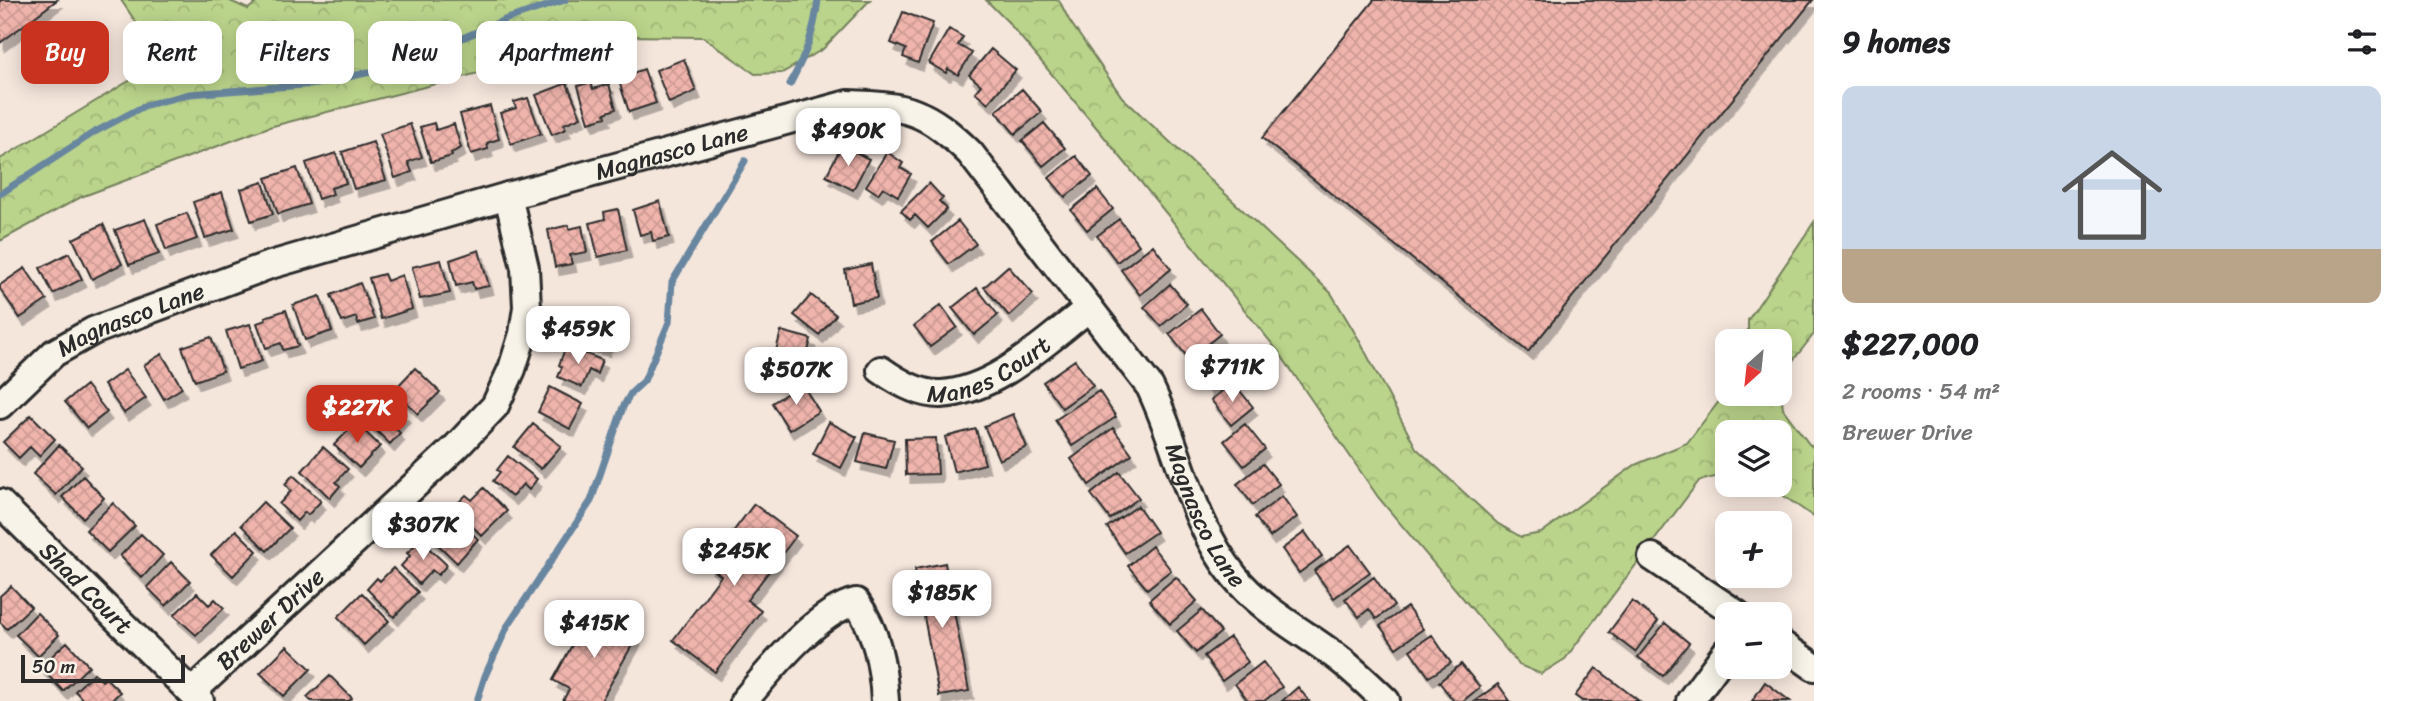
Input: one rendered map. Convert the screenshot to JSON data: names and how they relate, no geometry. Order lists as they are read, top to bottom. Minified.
{"streets":{"street":["Magnasco Lane","Manes Court","Shad Court","Brewer Drive"]},"crossings":[["Magnasco Lane","Manes Court"],["Magnasco Lane","Brewer Drive"],["Shad Court","Brewer Drive"]],"scale_bar":"50 m","north":"bottom left","page":{"heading":"9 homes","chip":["Buy","Rent","Filters","New","Apartment"],"list":[{"name":"$227,000","note":"2 rooms · 54 m² · Brewer Drive"}],"price":["$490K","$459K","$711K","$507K","$227K","$307K","$245K","$185K","$415K"],"map_buttons":["+","−"],"scale":"50 m"}}
